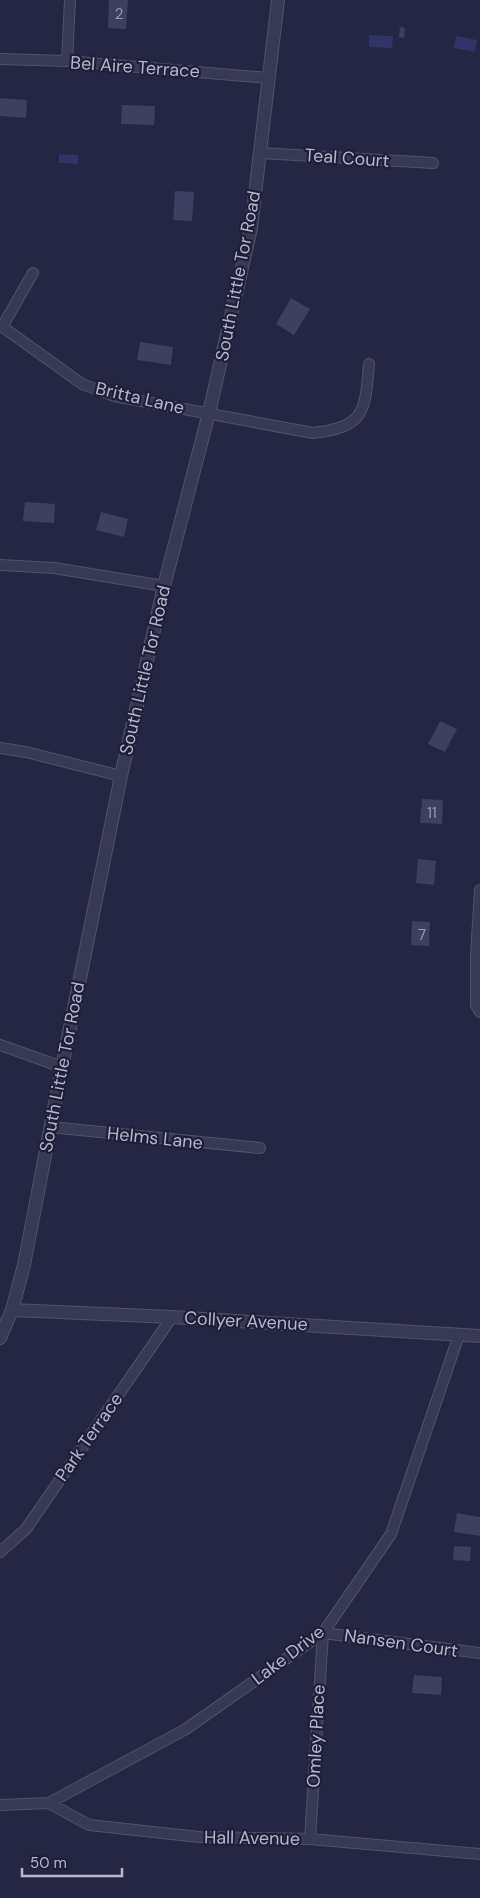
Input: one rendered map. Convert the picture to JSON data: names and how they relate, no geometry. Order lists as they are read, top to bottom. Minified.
{"streets":{"street":["Bel Aire Terrace","Teal Court","South Little Tor Road","Britta Lane","Helms Lane","Collyer Avenue","Park Terrace","Nansen Court","Lake Drive","Omley Place","Hall Avenue"]},"crossings":[["Bel Aire Terrace","South Little Tor Road"],["Teal Court","South Little Tor Road"],["South Little Tor Road","Britta Lane"],["South Little Tor Road","Helms Lane"],["South Little Tor Road","Collyer Avenue"],["Collyer Avenue","Park Terrace"],["Collyer Avenue","Lake Drive"],["Nansen Court","Lake Drive"],["Nansen Court","Omley Place"],["Lake Drive","Omley Place"],["Lake Drive","Hall Avenue"],["Omley Place","Hall Avenue"]],"house_numbers":["2","11","7"],"scale_bar":"50 m"}
